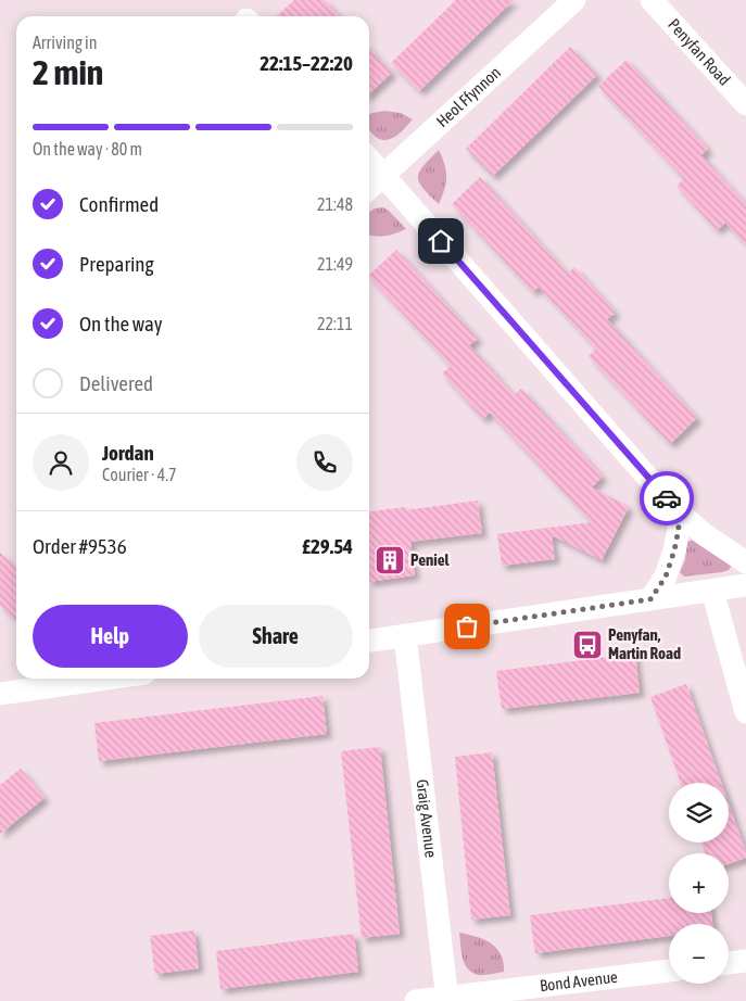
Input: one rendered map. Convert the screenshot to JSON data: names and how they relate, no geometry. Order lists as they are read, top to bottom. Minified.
{"streets":{"street":["Penyfan Road","Heol Ffynnon","Graig Avenue","Bond Avenue"]},"crossings":[["Graig Avenue","Bond Avenue"]],"places":{"building":["Peniel"],"bus stop":["Penyfan, Martin Road"]},"page":{"heading":["2 min","Arriving in","22:15–22:20"],"panel":["Jordan","Courier · 4.7","Order #9536","£29.54"],"bar":"On the way · 80 m","list":[["Confirmed","21:48"],["Preparing","21:49"],["On the way","22:11"],"Delivered"],"buttons":["Help","Share"],"map_buttons":["+","−"]}}
